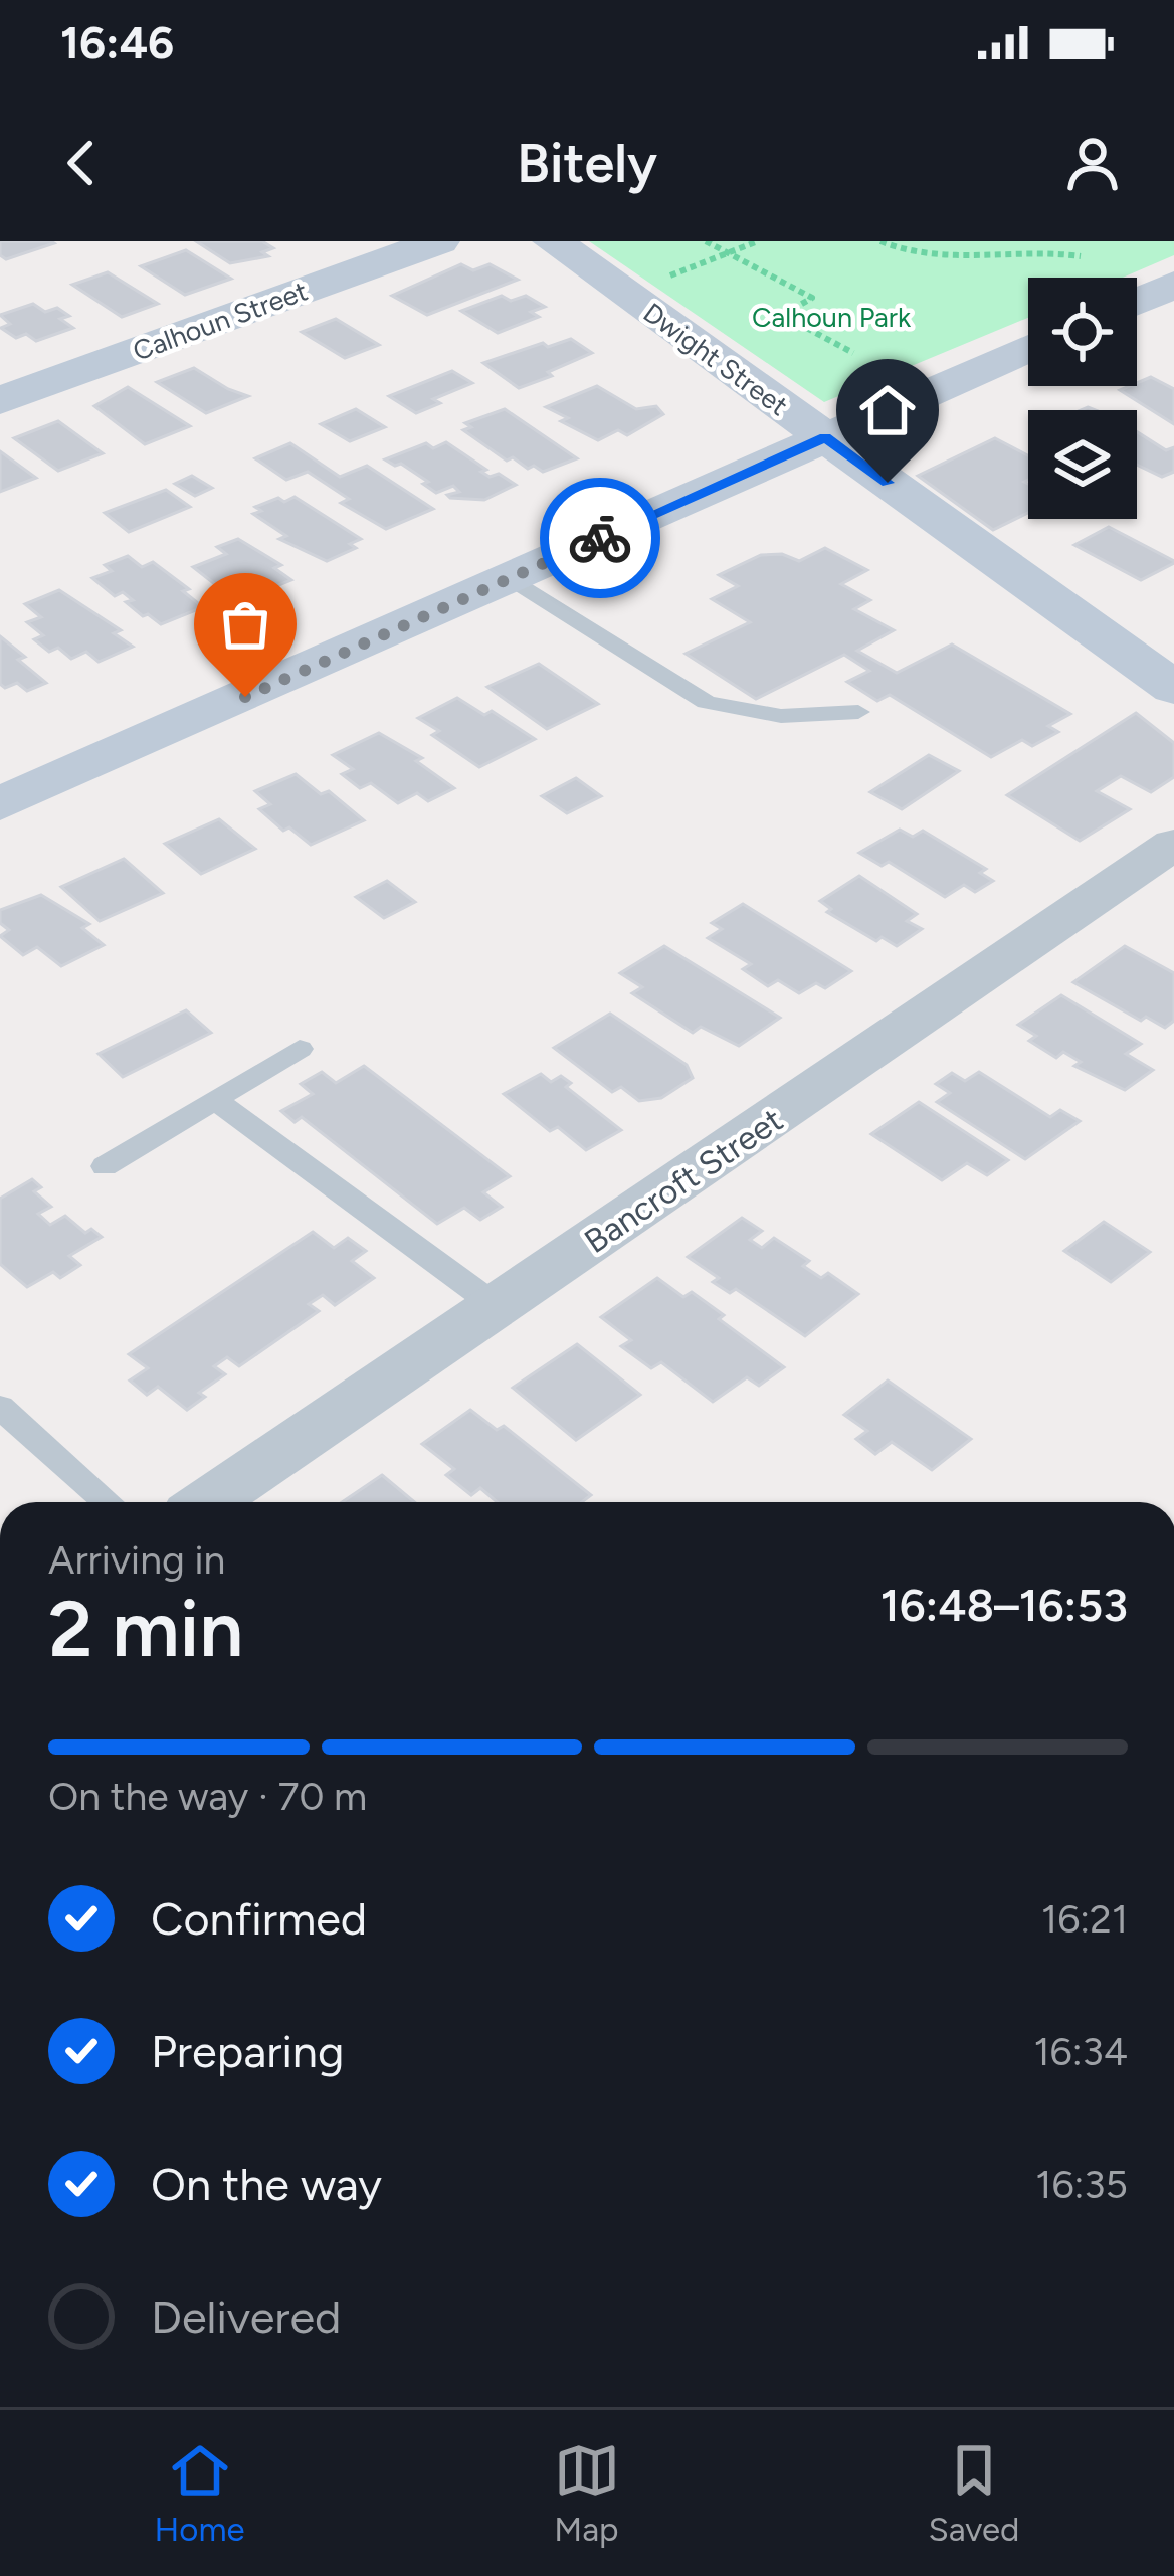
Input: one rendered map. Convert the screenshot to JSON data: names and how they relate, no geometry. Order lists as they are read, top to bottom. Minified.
{"streets":{"street":["Calhoun Street","Dwight Street","Bancroft Street"]},"parks":["Calhoun Park"],"page":{"status":"16:46","header":"Bitely","heading":["2 min","Arriving in","16:48–16:53"],"bar":"On the way · 70 m","list":[["Confirmed","16:21"],["Preparing","16:34"],["On the way","16:35"],"Delivered"],"tabs":["Home","Map","Saved"]}}
